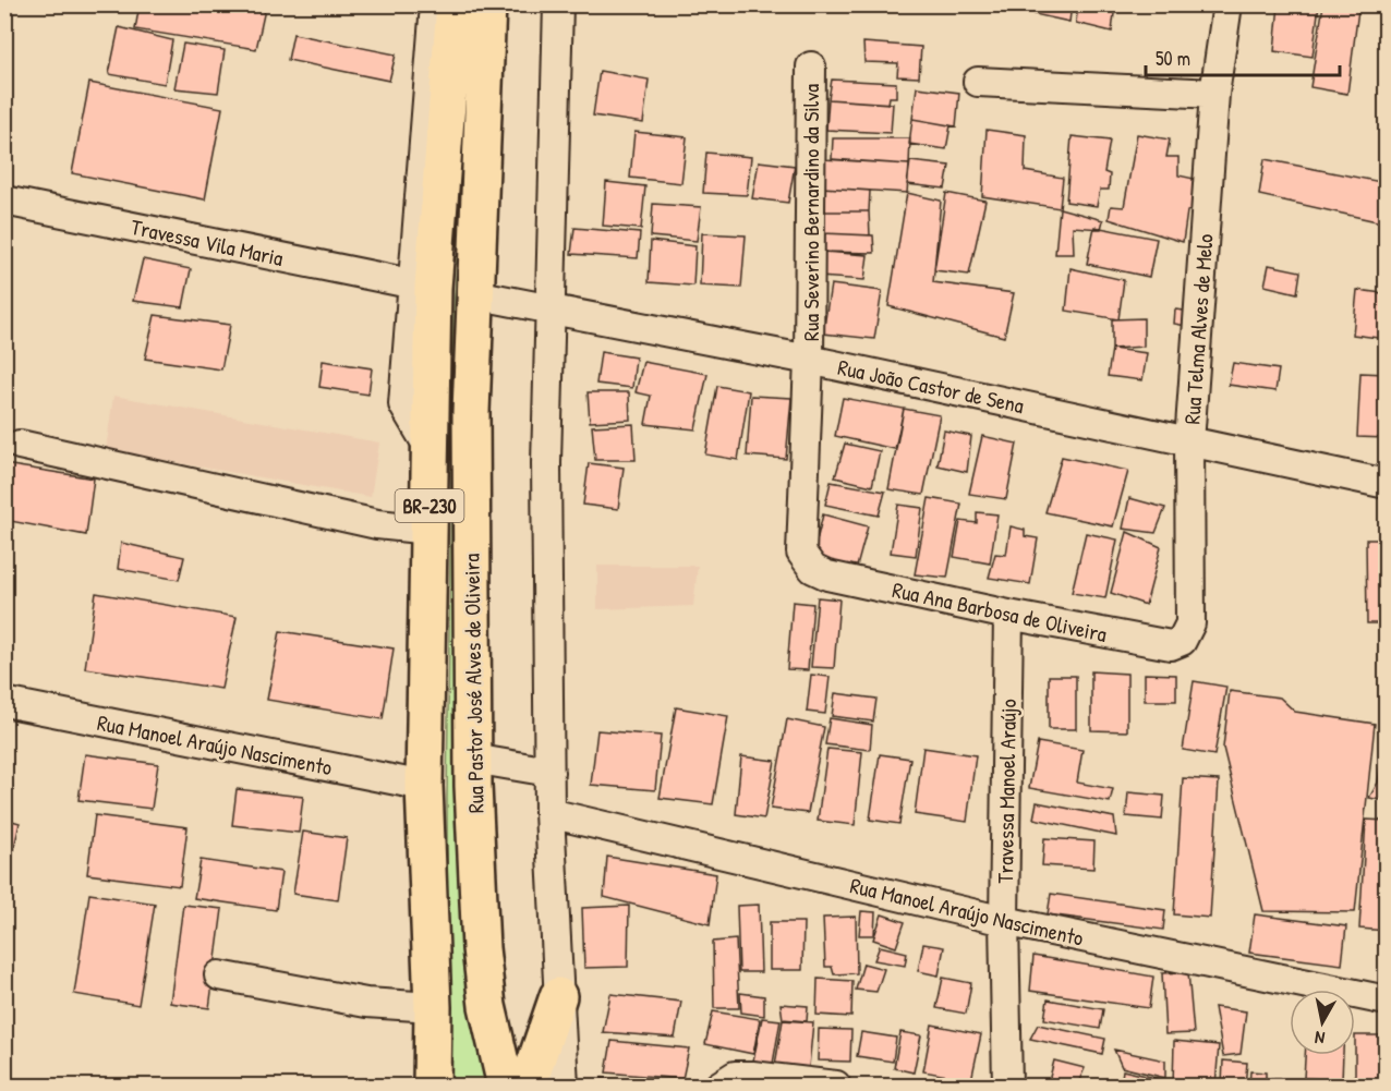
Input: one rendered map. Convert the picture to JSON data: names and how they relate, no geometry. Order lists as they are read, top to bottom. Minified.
{"streets":{"highway":["BR-230","Rua Pastor José Alves de Oliveira"],"street":["Rua Severino Bernardino da Silva","Travessa Vila Maria","Rua Telma Alves de Melo","Rua João Castor de Sena","Rua Ana Barbosa de Oliveira","Rua Manoel Araújo Nascimento","Travessa Manoel Araújo"]},"crossings":[["Rua Severino Bernardino da Silva","Rua João Castor de Sena"],["Rua Severino Bernardino da Silva","Rua Ana Barbosa de Oliveira"],["Rua Telma Alves de Melo","Rua João Castor de Sena"],["Rua Telma Alves de Melo","Rua Ana Barbosa de Oliveira"],["Rua João Castor de Sena","Rua Pastor José Alves de Oliveira"],["Rua Ana Barbosa de Oliveira","Travessa Manoel Araújo"],["Rua Pastor José Alves de Oliveira","Rua Manoel Araújo Nascimento"],["Rua Manoel Araújo Nascimento","Travessa Manoel Araújo"]],"scale_bar":"50 m","north":"bottom"}
